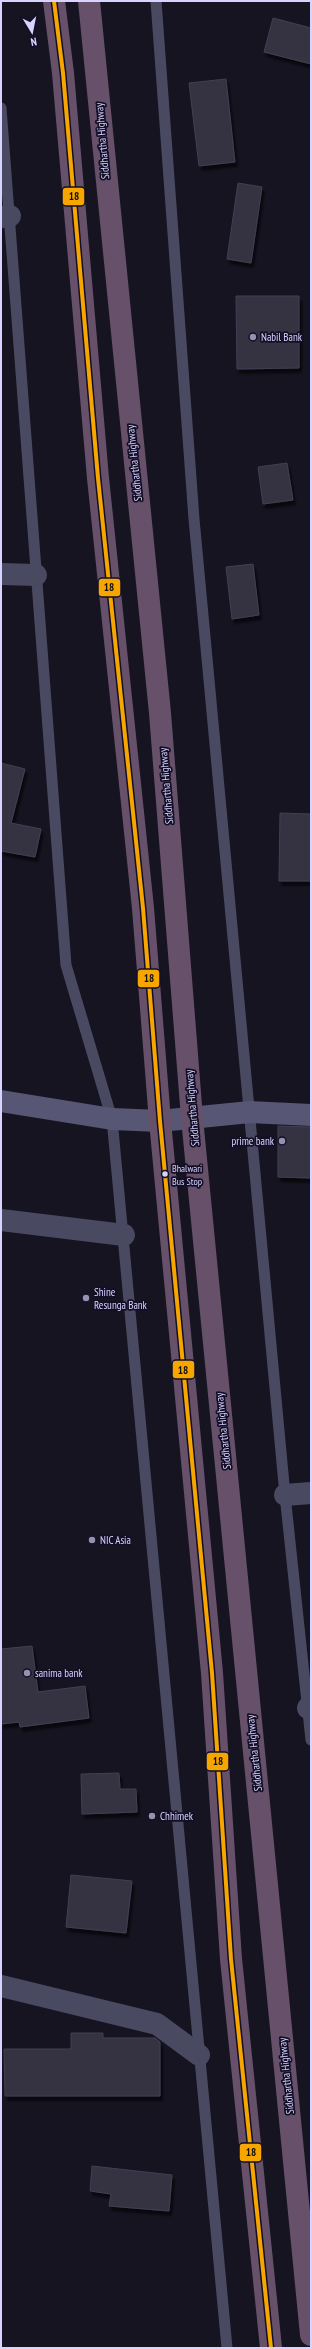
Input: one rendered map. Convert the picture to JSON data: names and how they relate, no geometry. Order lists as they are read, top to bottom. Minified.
{"streets":{"highway":["Siddhartha Highway"]},"places":["Nabil Bank","prime bank","Bhalwari Bus Stop","Shine Resunga Bank","NIC Asia","sanima bank","Chhimek"],"lines":["transit line 18"],"north":"bottom"}
